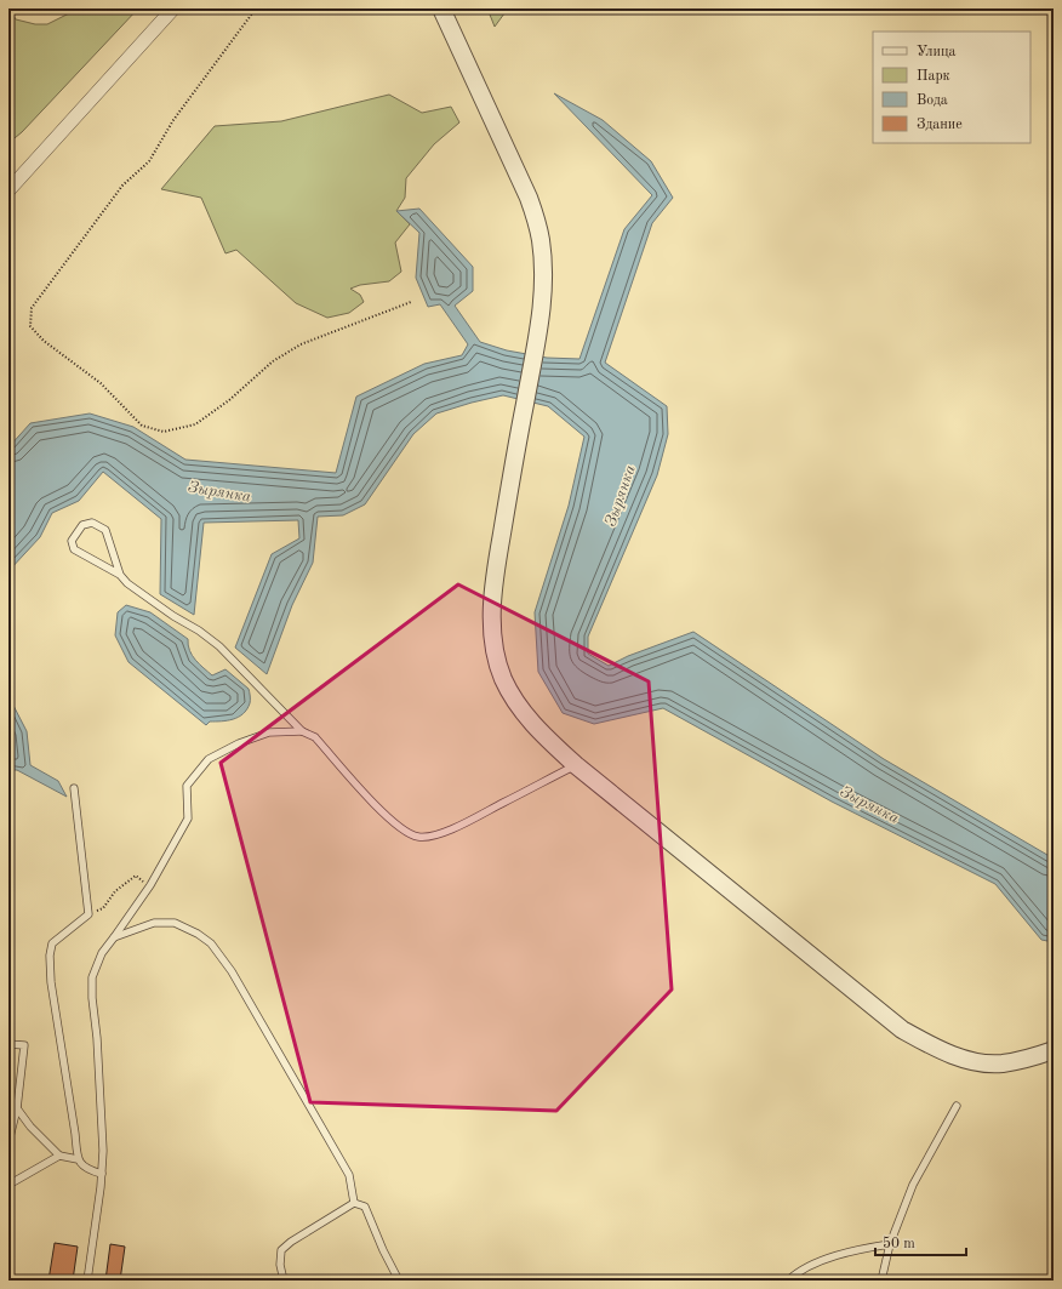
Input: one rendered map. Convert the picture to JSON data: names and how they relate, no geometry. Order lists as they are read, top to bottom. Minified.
{"water":["Зырянка"],"legend":["Улица","Парк","Вода","Здание"],"scale_bar":"50 m"}
